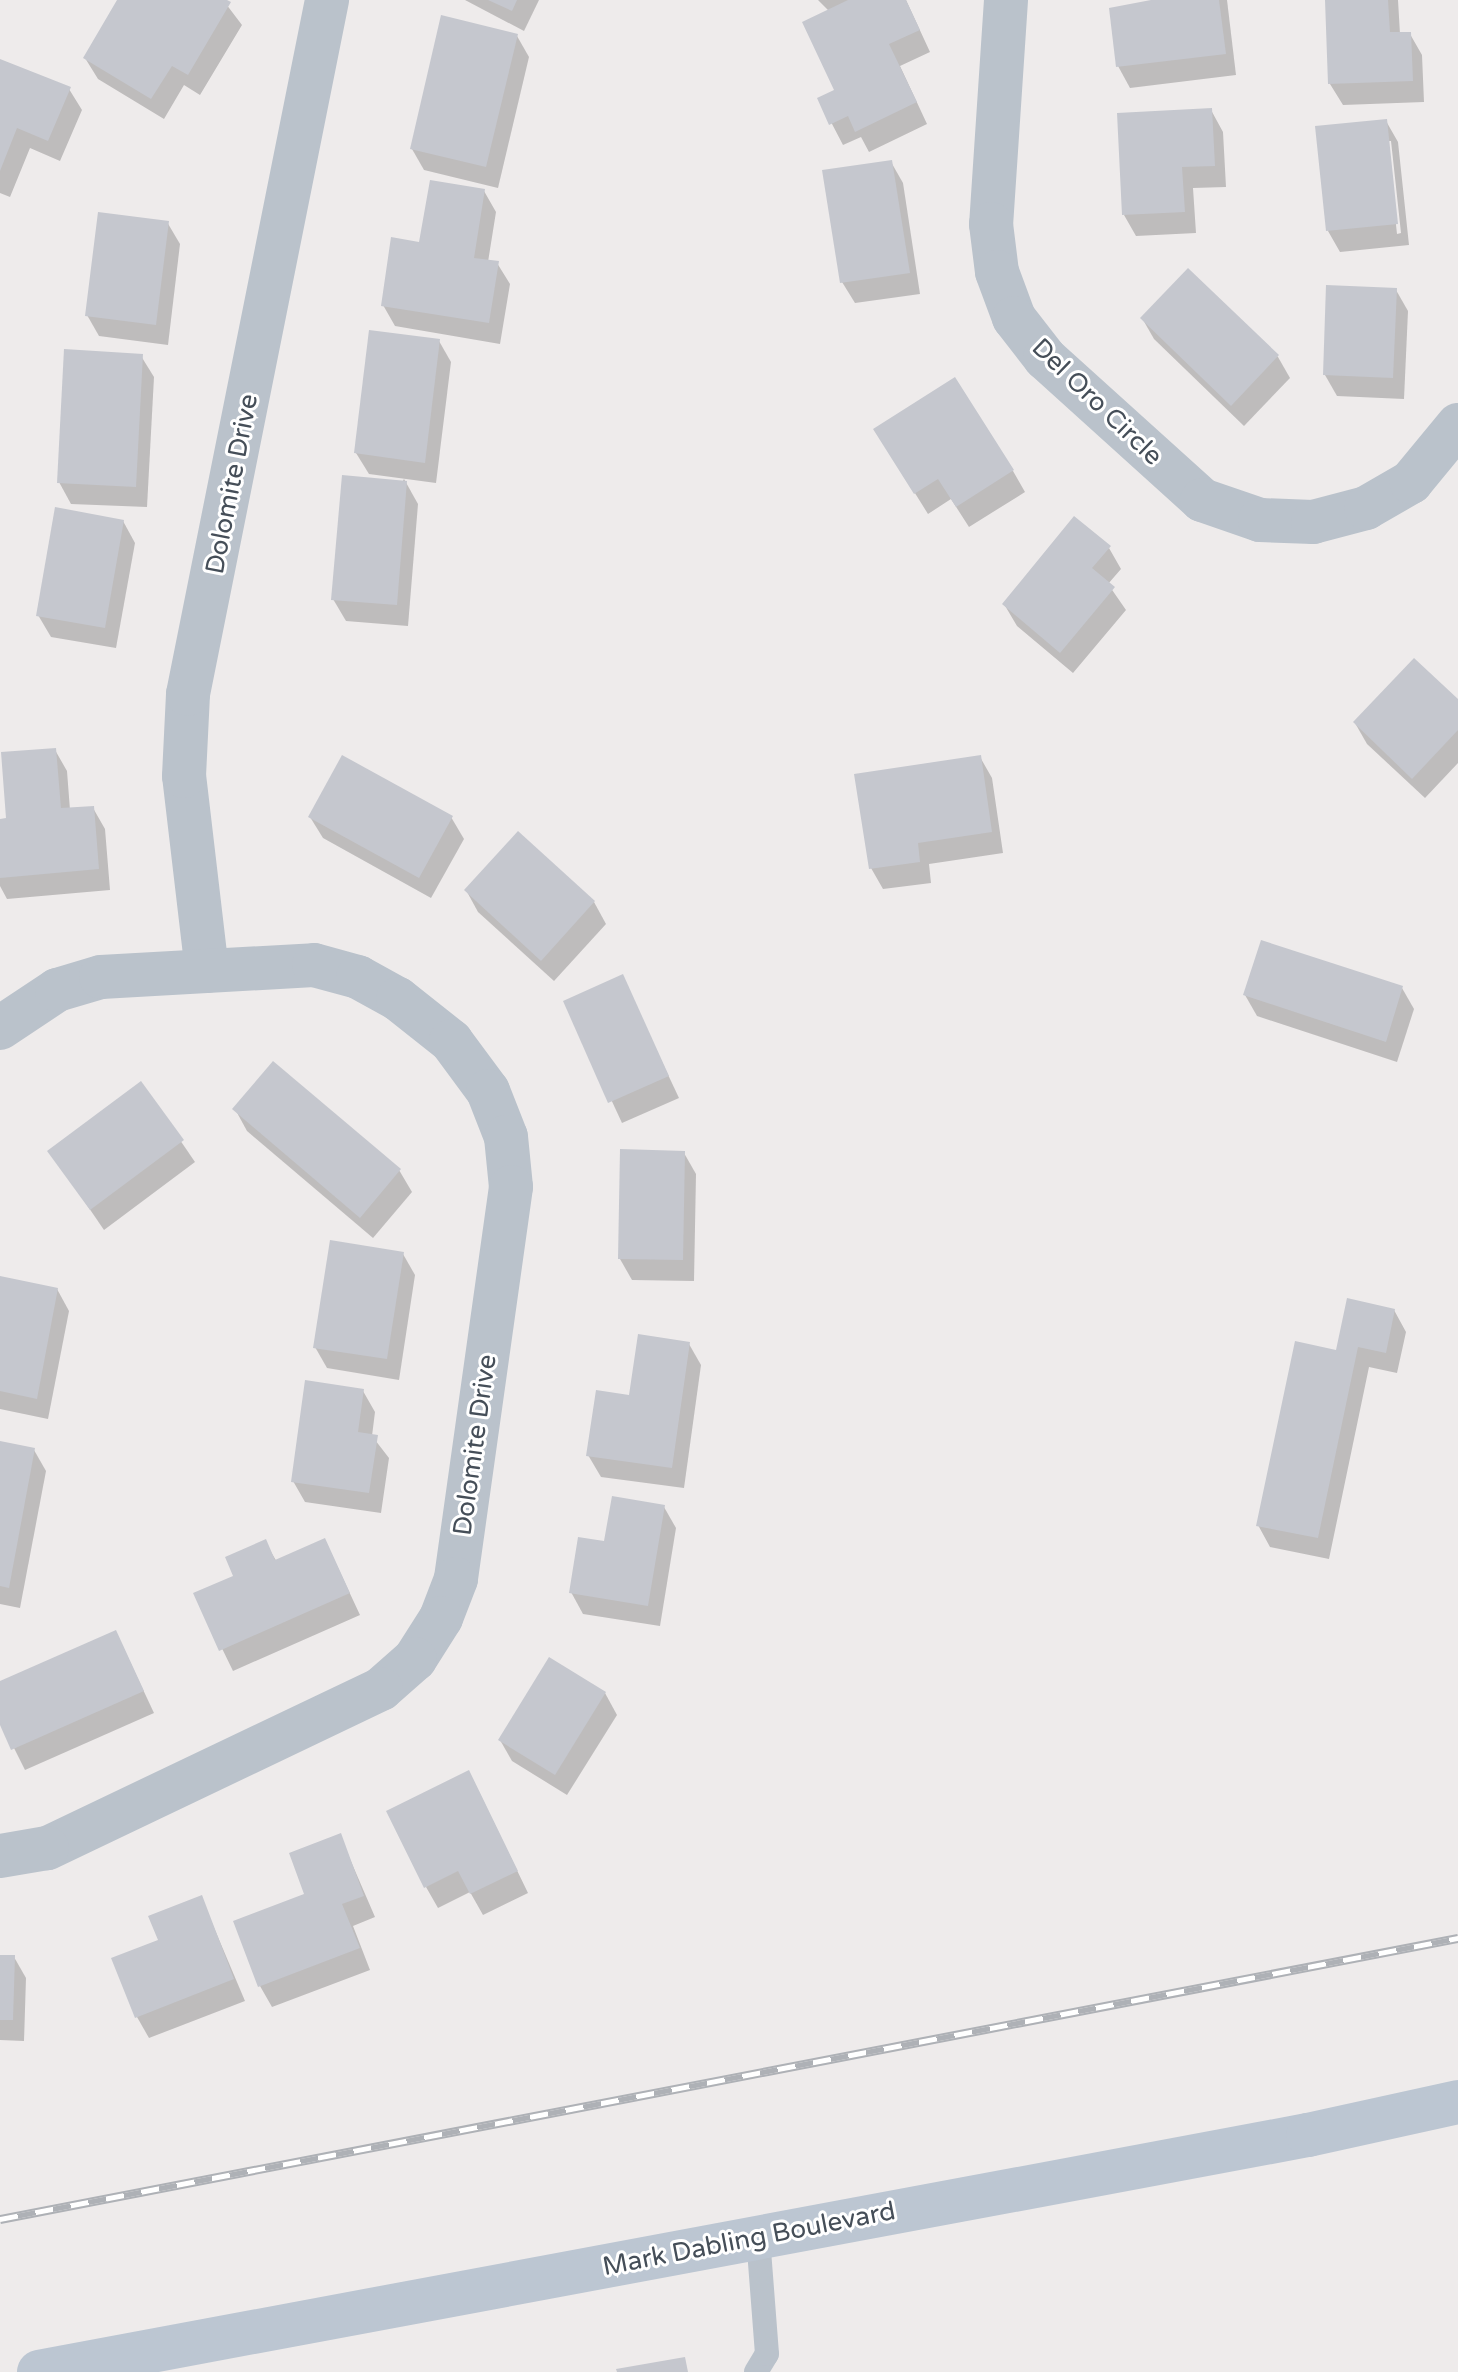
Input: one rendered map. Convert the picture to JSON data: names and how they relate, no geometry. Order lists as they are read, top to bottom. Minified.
{"streets":{"street":["Del Oro Circle","Dolomite Drive","Mark Dabling Boulevard"]}}
